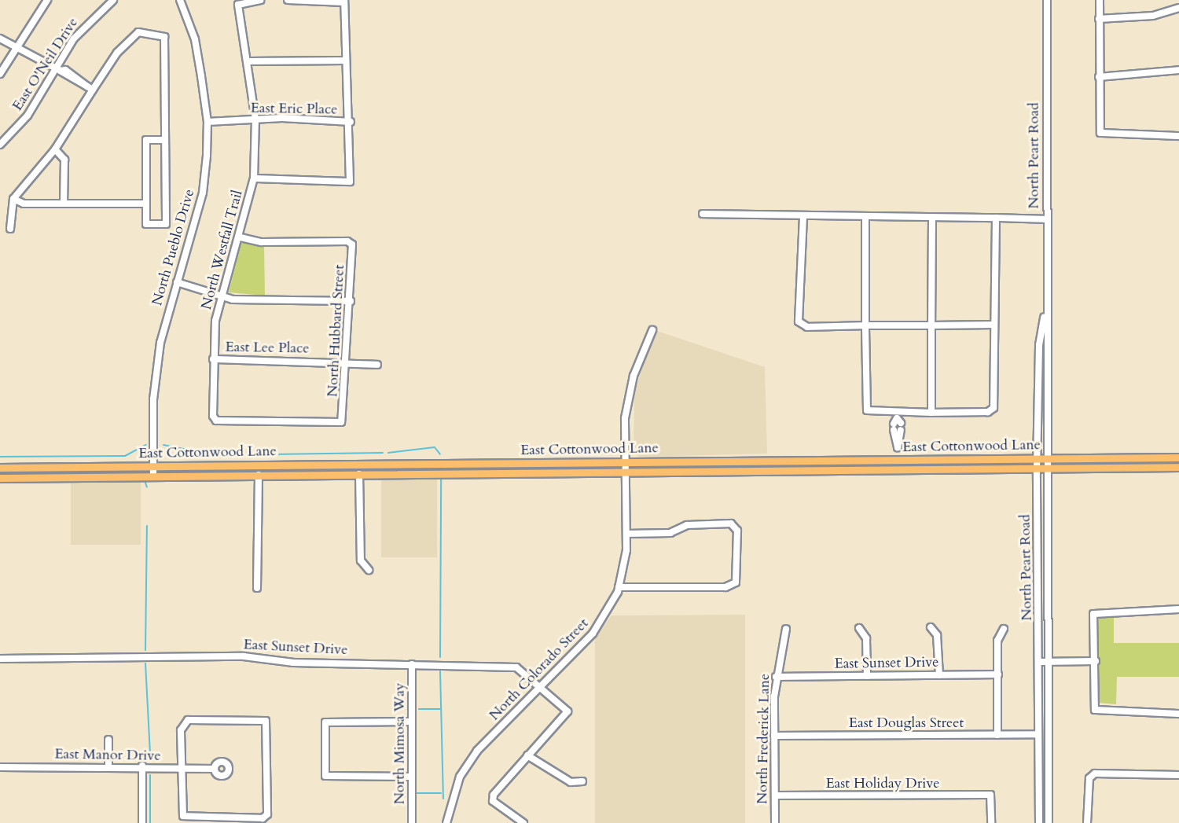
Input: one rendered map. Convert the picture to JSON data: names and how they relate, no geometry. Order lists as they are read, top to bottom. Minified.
{"streets":{"main road":["East Cottonwood Lane"],"street":["East O'Neil Drive","East Eric Place","North Peart Road","North Pueblo Drive","North Westfall Trail","North Hubbard Street","East Lee Place","East Sunset Drive","North Colorado Street","East Douglas Street","North Frederick Lane","North Mimosa Way","East Manor Drive","East Holiday Drive"]},"crossings":[["East Eric Place","North Pueblo Drive"],["East Eric Place","North Westfall Trail"],["North Peart Road","East Cottonwood Lane"],["North Peart Road","East Douglas Street"],["North Pueblo Drive","East Cottonwood Lane"],["North Westfall Trail","North Hubbard Street"],["North Westfall Trail","East Lee Place"],["North Hubbard Street","East Lee Place"],["East Cottonwood Lane","North Colorado Street"],["East Sunset Drive","North Colorado Street"],["East Sunset Drive","North Frederick Lane"],["East Sunset Drive","North Mimosa Way"],["East Douglas Street","North Frederick Lane"],["North Frederick Lane","East Holiday Drive"]]}
